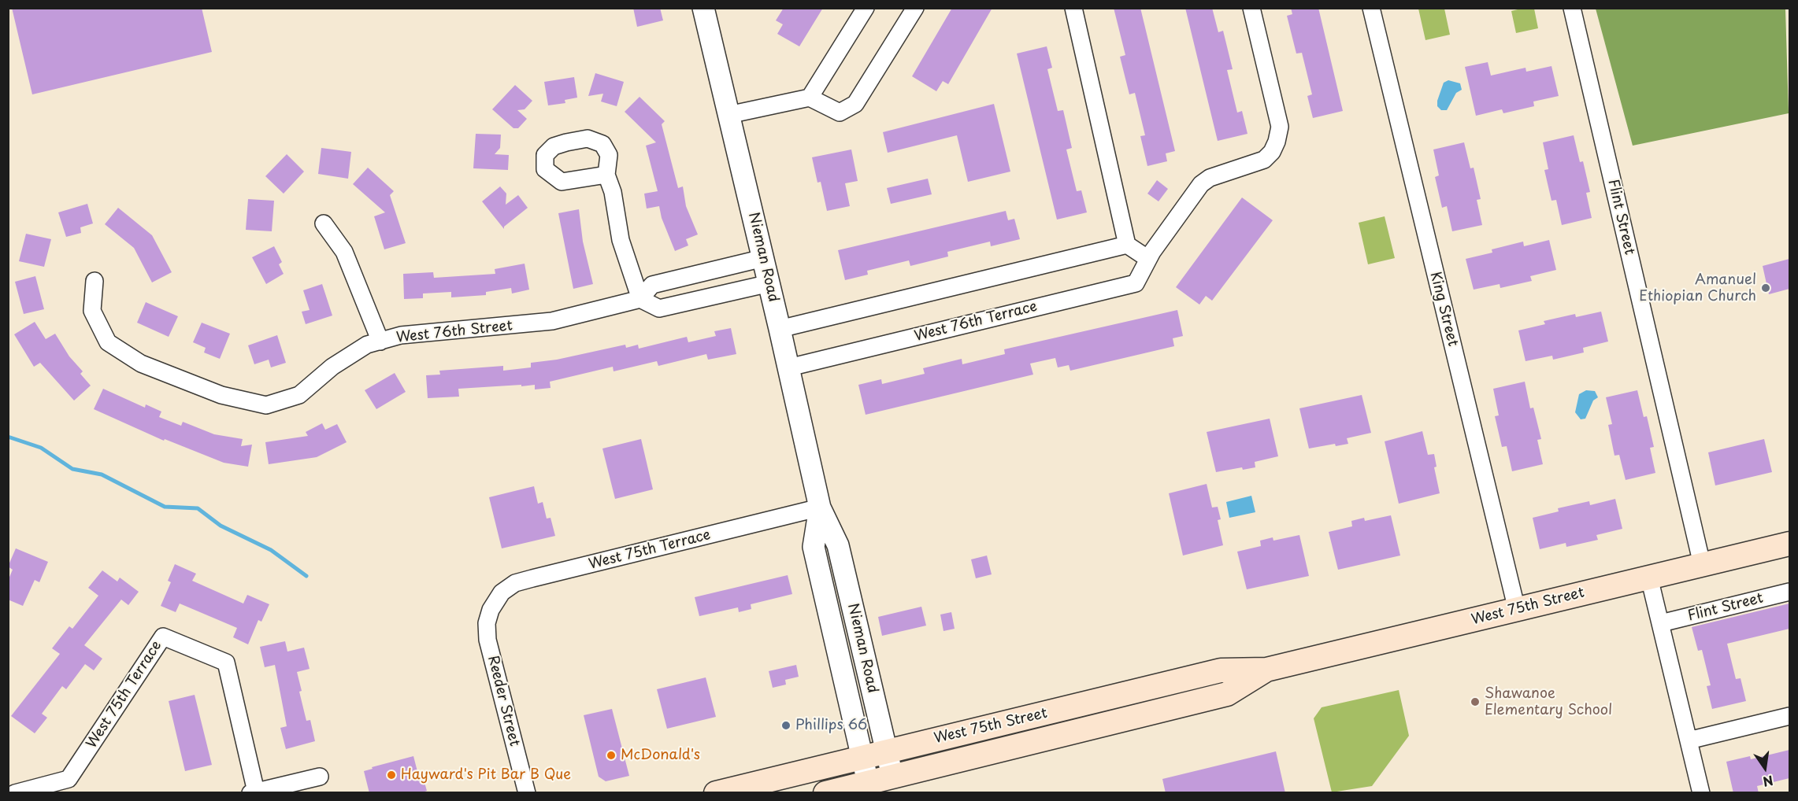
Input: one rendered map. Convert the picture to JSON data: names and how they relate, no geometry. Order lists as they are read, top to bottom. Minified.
{"streets":{"main road":["West 75th Street"],"street":["Flint Street","Nieman Road","King Street","West 76th Terrace","West 76th Street","West 75th Terrace","Reeder Street"]},"crossings":[["Flint Street","West 75th Street"],["Nieman Road","West 76th Terrace"],["Nieman Road","West 76th Street"],["Nieman Road","West 75th Terrace"],["Nieman Road","West 75th Street"],["King Street","West 75th Street"],["West 75th Terrace","Reeder Street"]],"places":["Amanuel Ethiopian Church","Shawanoe Elementary School","Phillips 66","McDonald's","Hayward's Pit Bar B Que"],"north":"bottom"}
